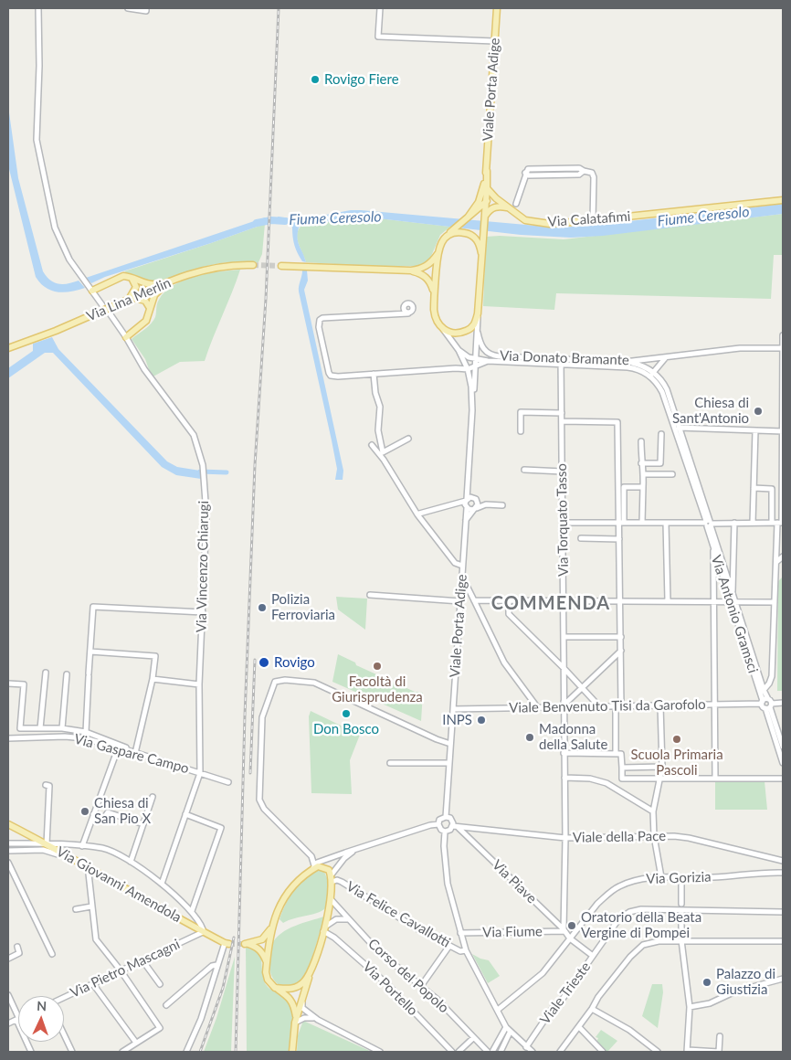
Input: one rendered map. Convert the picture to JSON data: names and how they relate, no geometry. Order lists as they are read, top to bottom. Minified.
{"streets":{"main road":["Viale Porta Adige","Via Calatafimi","Via Lina Merlin","Via Giovanni Amendola"],"street":["Via Donato Bramante","Via Torquato Tasso","Via Vincenzo Chiarugi","Via Antonio Gramsci","Viale Benvenuto Tisi da Garofolo","Via Gaspare Campo","Viale della Pace","Via Gorizia","Via Piave","Via Felice Cavallotti","Via Fiume","Via Pietro Mascagni","Corso del Popolo","Via Portello","Viale Trieste"]},"crossings":[["Viale Porta Adige","Via Calatafimi"],["Viale Porta Adige","Via Donato Bramante"],["Viale Porta Adige","Viale Benvenuto Tisi da Garofolo"],["Viale Porta Adige","Viale della Pace"],["Viale Porta Adige","Via Piave"],["Via Donato Bramante","Via Torquato Tasso"],["Via Torquato Tasso","Viale Benvenuto Tisi da Garofolo"],["Via Torquato Tasso","Viale della Pace"],["Via Torquato Tasso","Via Piave"],["Via Torquato Tasso","Via Fiume"],["Via Vincenzo Chiarugi","Via Gaspare Campo"],["Via Antonio Gramsci","Viale Benvenuto Tisi da Garofolo"],["Viale della Pace","Via Piave"],["Via Gorizia","Via Piave"],["Via Piave","Via Fiume"],["Via Piave","Viale Trieste"],["Via Giovanni Amendola","Via Pietro Mascagni"]],"districts":["COMMENDA"],"water":["Fiume Ceresolo"],"places":["Rovigo Fiere","Chiesa di Sant'Antonio","Polizia Ferroviaria","Rovigo","Facoltà di Giurisprudenza","Don Bosco","INPS","Madonna della Salute","Scuola Primaria Pascoli","Chiesa di San Pio X","Oratorio della Beata Vergine di Pompei","Palazzo di Giustizia"],"north":"top"}
